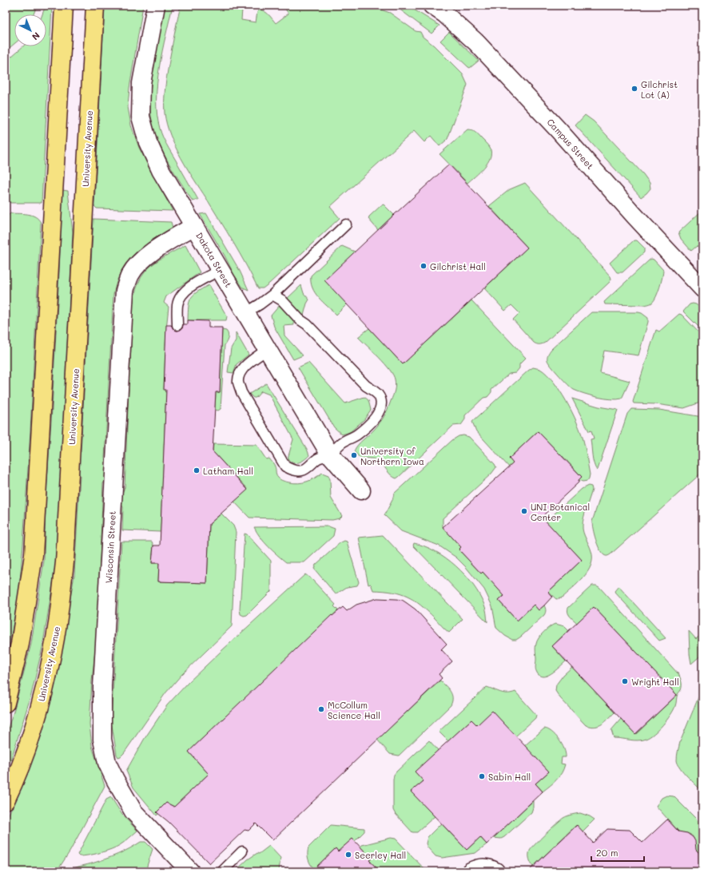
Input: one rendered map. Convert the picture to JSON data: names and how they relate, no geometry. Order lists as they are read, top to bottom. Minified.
{"streets":{"main road":["University Avenue"],"street":["Campus Street","Dakota Street","Wisconsin Street"]},"crossings":[["Dakota Street","Wisconsin Street"]],"places":["Gilchrist Lot (A)","Gilchrist Hall","University of Northern Iowa","Latham Hall","UNI Botanical Center","Wright Hall","McCollum Science Hall","Sabin Hall","Seerley Hall"],"scale_bar":"20 m","north":"bottom right"}
